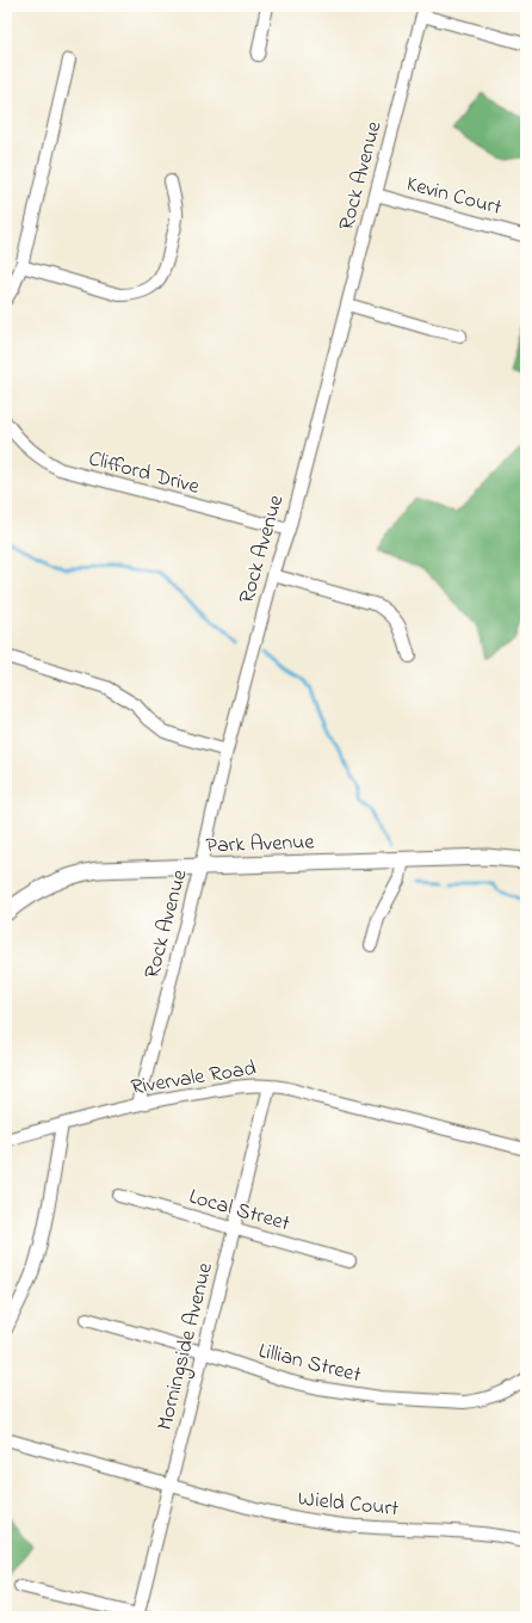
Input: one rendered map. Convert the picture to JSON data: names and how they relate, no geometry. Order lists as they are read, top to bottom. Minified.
{"streets":{"street":["Rock Avenue","Kevin Court","Clifford Drive","Park Avenue","Rivervale Road","Local Street","Morningside Avenue","Lillian Street","Wield Court"]},"crossings":[["Rock Avenue","Kevin Court"],["Rock Avenue","Clifford Drive"],["Rock Avenue","Park Avenue"],["Rock Avenue","Rivervale Road"],["Rivervale Road","Morningside Avenue"],["Local Street","Morningside Avenue"],["Morningside Avenue","Lillian Street"],["Morningside Avenue","Wield Court"]]}
